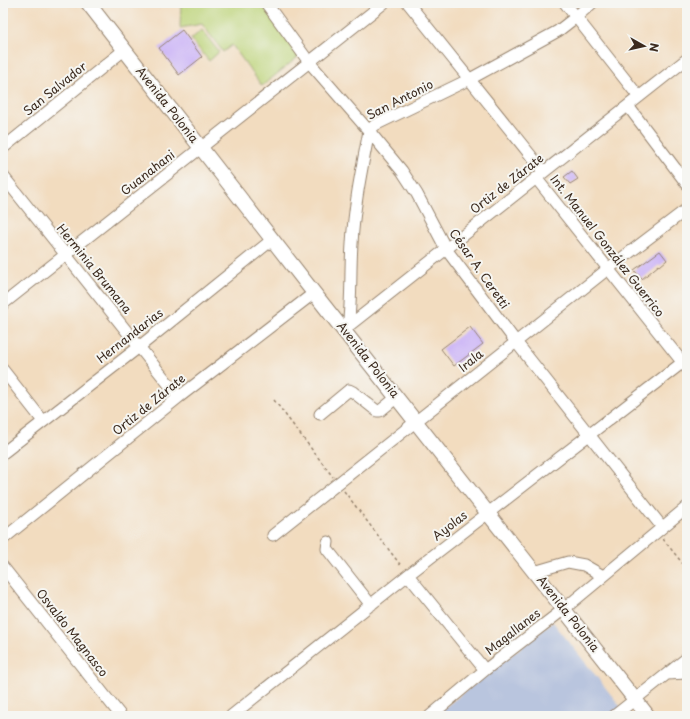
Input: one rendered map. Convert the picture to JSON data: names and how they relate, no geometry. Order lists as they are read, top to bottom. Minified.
{"streets":{"main road":["Avenida Polonia"],"street":["San Salvador","San Antonio","Guanahani","Ortiz de Zárate","Int. Manuel González Guerrico","Herminia Brumana","César A. Ceretti","Hernandarias","Irala","Ayolas","Magallanes","Osvaldo Magnasco"]},"crossings":[["San Salvador","Avenida Polonia"],["San Antonio","Avenida Polonia"],["San Antonio","Ortiz de Zárate"],["San Antonio","Int. Manuel González Guerrico"],["San Antonio","César A. Ceretti"],["Avenida Polonia","Guanahani"],["Avenida Polonia","Ortiz de Zárate"],["Avenida Polonia","Hernandarias"],["Avenida Polonia","Irala"],["Avenida Polonia","Ayolas"],["Avenida Polonia","Magallanes"],["Guanahani","Herminia Brumana"],["Guanahani","César A. Ceretti"],["Ortiz de Zárate","Int. Manuel González Guerrico"],["Ortiz de Zárate","Herminia Brumana"],["Ortiz de Zárate","César A. Ceretti"],["Int. Manuel González Guerrico","Irala"],["Int. Manuel González Guerrico","Ayolas"],["Herminia Brumana","Hernandarias"],["César A. Ceretti","Irala"],["César A. Ceretti","Ayolas"],["César A. Ceretti","Magallanes"]],"north":"right"}
